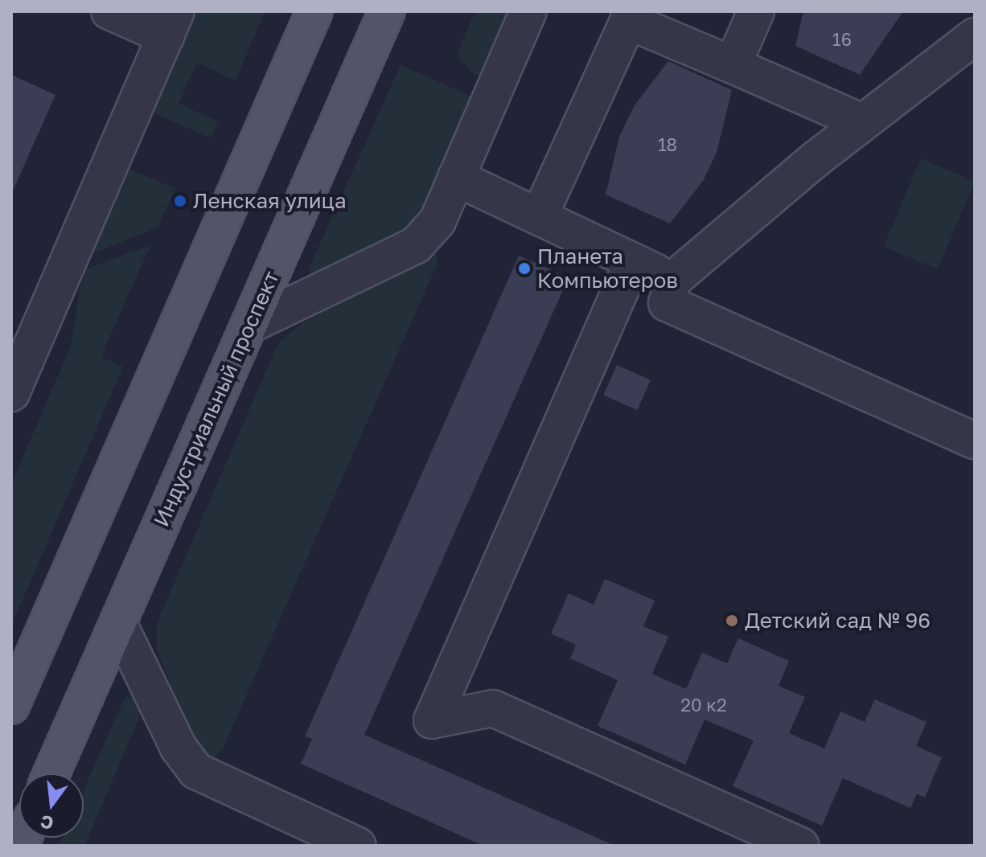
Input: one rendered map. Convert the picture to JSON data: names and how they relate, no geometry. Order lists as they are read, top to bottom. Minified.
{"streets":{"main road":["Индустриальный проспект"]},"places":["Ленская улица","Планета Компьютеров","Детский сад № 96"],"house_numbers":["16","18","20 к2"],"north":"bottom"}
